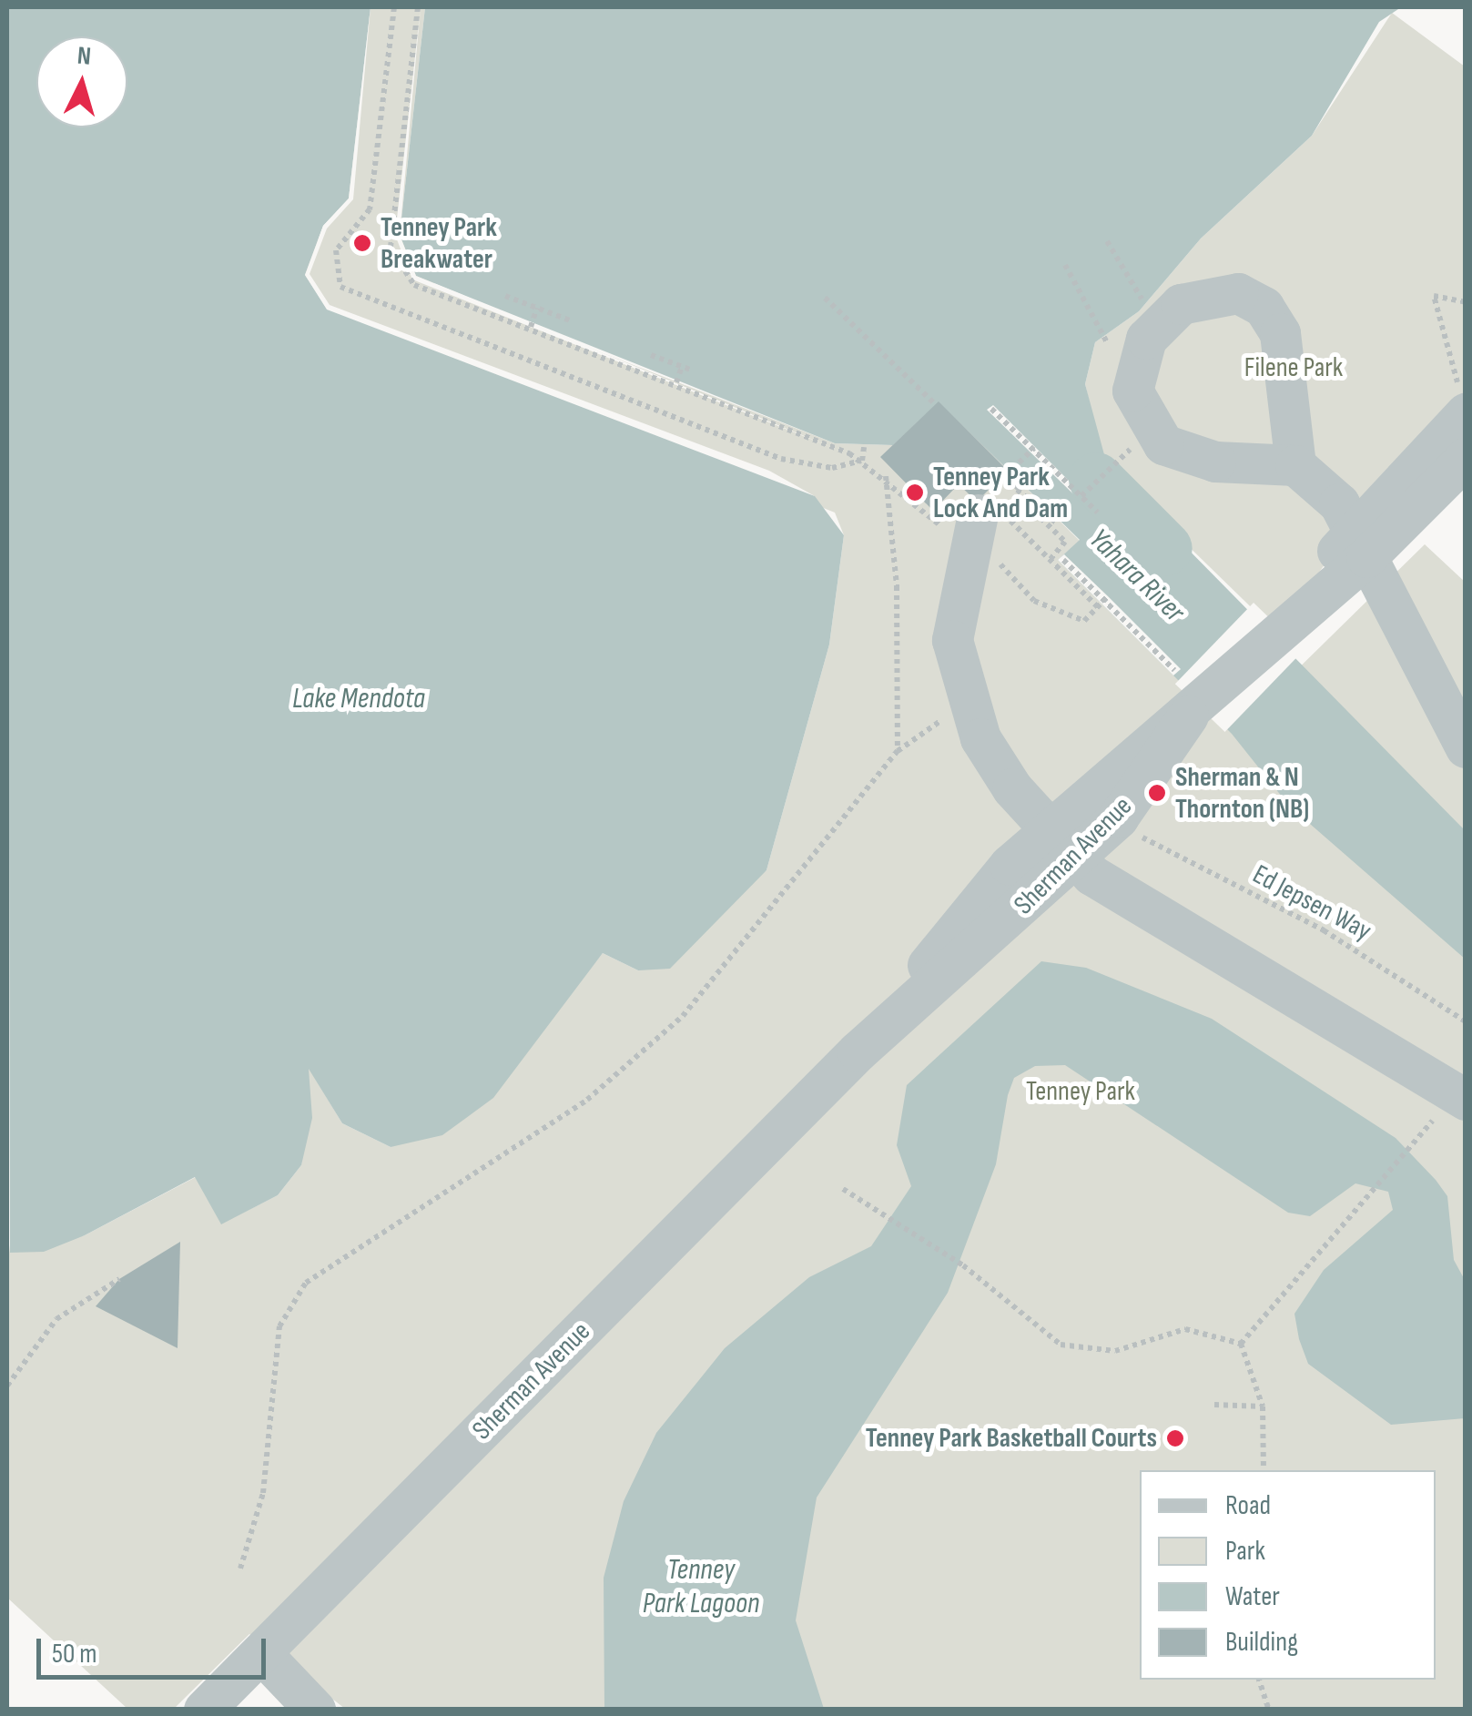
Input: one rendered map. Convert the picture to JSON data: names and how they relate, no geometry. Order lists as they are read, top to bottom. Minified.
{"streets":{"street":["Sherman Avenue"],"path":["Ed Jepsen Way"]},"water":["Yahara River","Lake Mendota","Tenney Park Lagoon"],"parks":["Filene Park","Tenney Park"],"places":["Tenney Park Breakwater","Tenney Park Lock And Dam","Sherman & N Thornton (NB)","Tenney Park Basketball Courts"],"legend":["Road","Park","Water","Building"],"scale_bar":"50 m","north":"top"}
